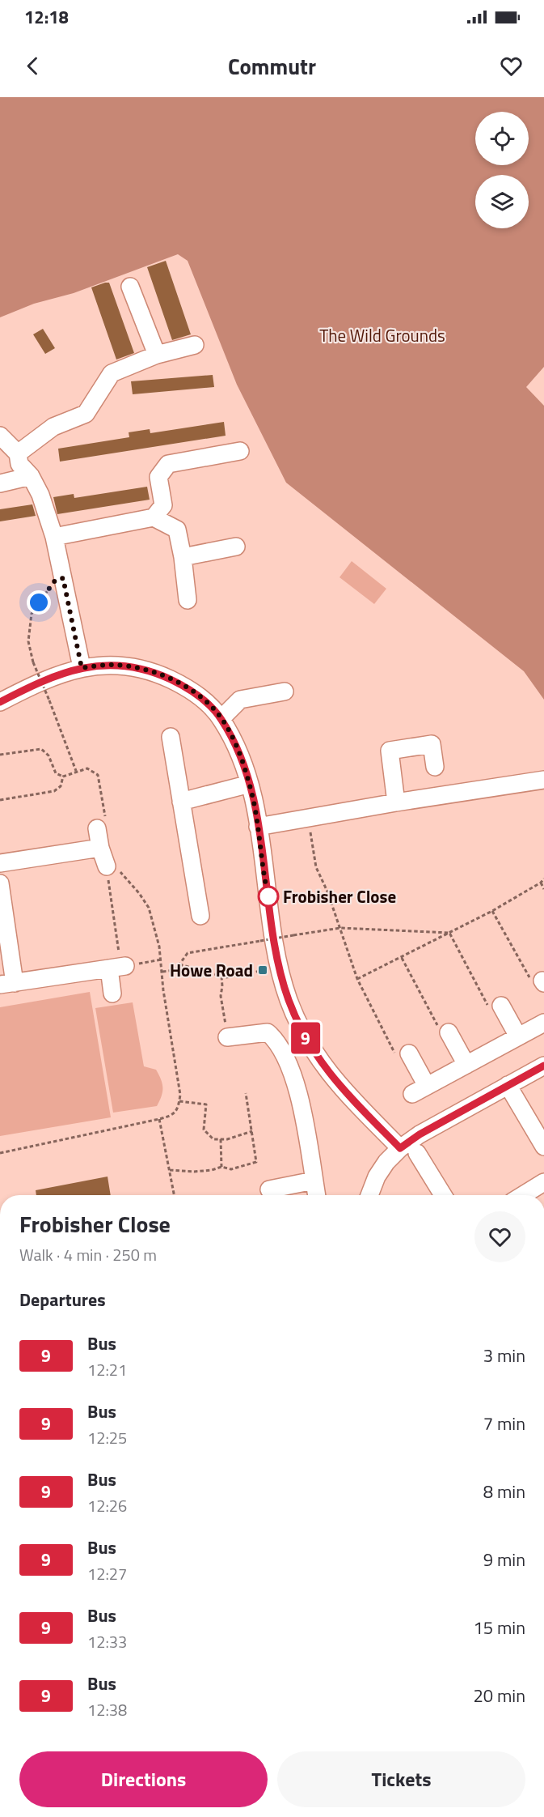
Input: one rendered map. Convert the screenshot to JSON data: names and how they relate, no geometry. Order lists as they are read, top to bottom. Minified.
{"parks":["The Wild Grounds"],"places":{"other":["Frobisher Close"],"transit":["Howe Road"]},"lines":["bus line 9"],"page":{"status":"12:18","header":"Commutr","on_map":"9","heading":[["Frobisher Close","Walk · 4 min · 250 m"],"Departures"],"list":[{"mark":"9","name":"Bus","note":"12:21","value":"3 min"},{"mark":"9","name":"Bus","note":"12:25","value":"7 min"},{"mark":"9","name":"Bus","note":"12:26","value":"8 min"},{"mark":"9","name":"Bus","note":"12:27","value":"9 min"},{"mark":"9","name":"Bus","note":"12:33","value":"15 min"},{"mark":"9","name":"Bus","note":"12:38","value":"20 min"}],"buttons":["Directions","Tickets"]}}
